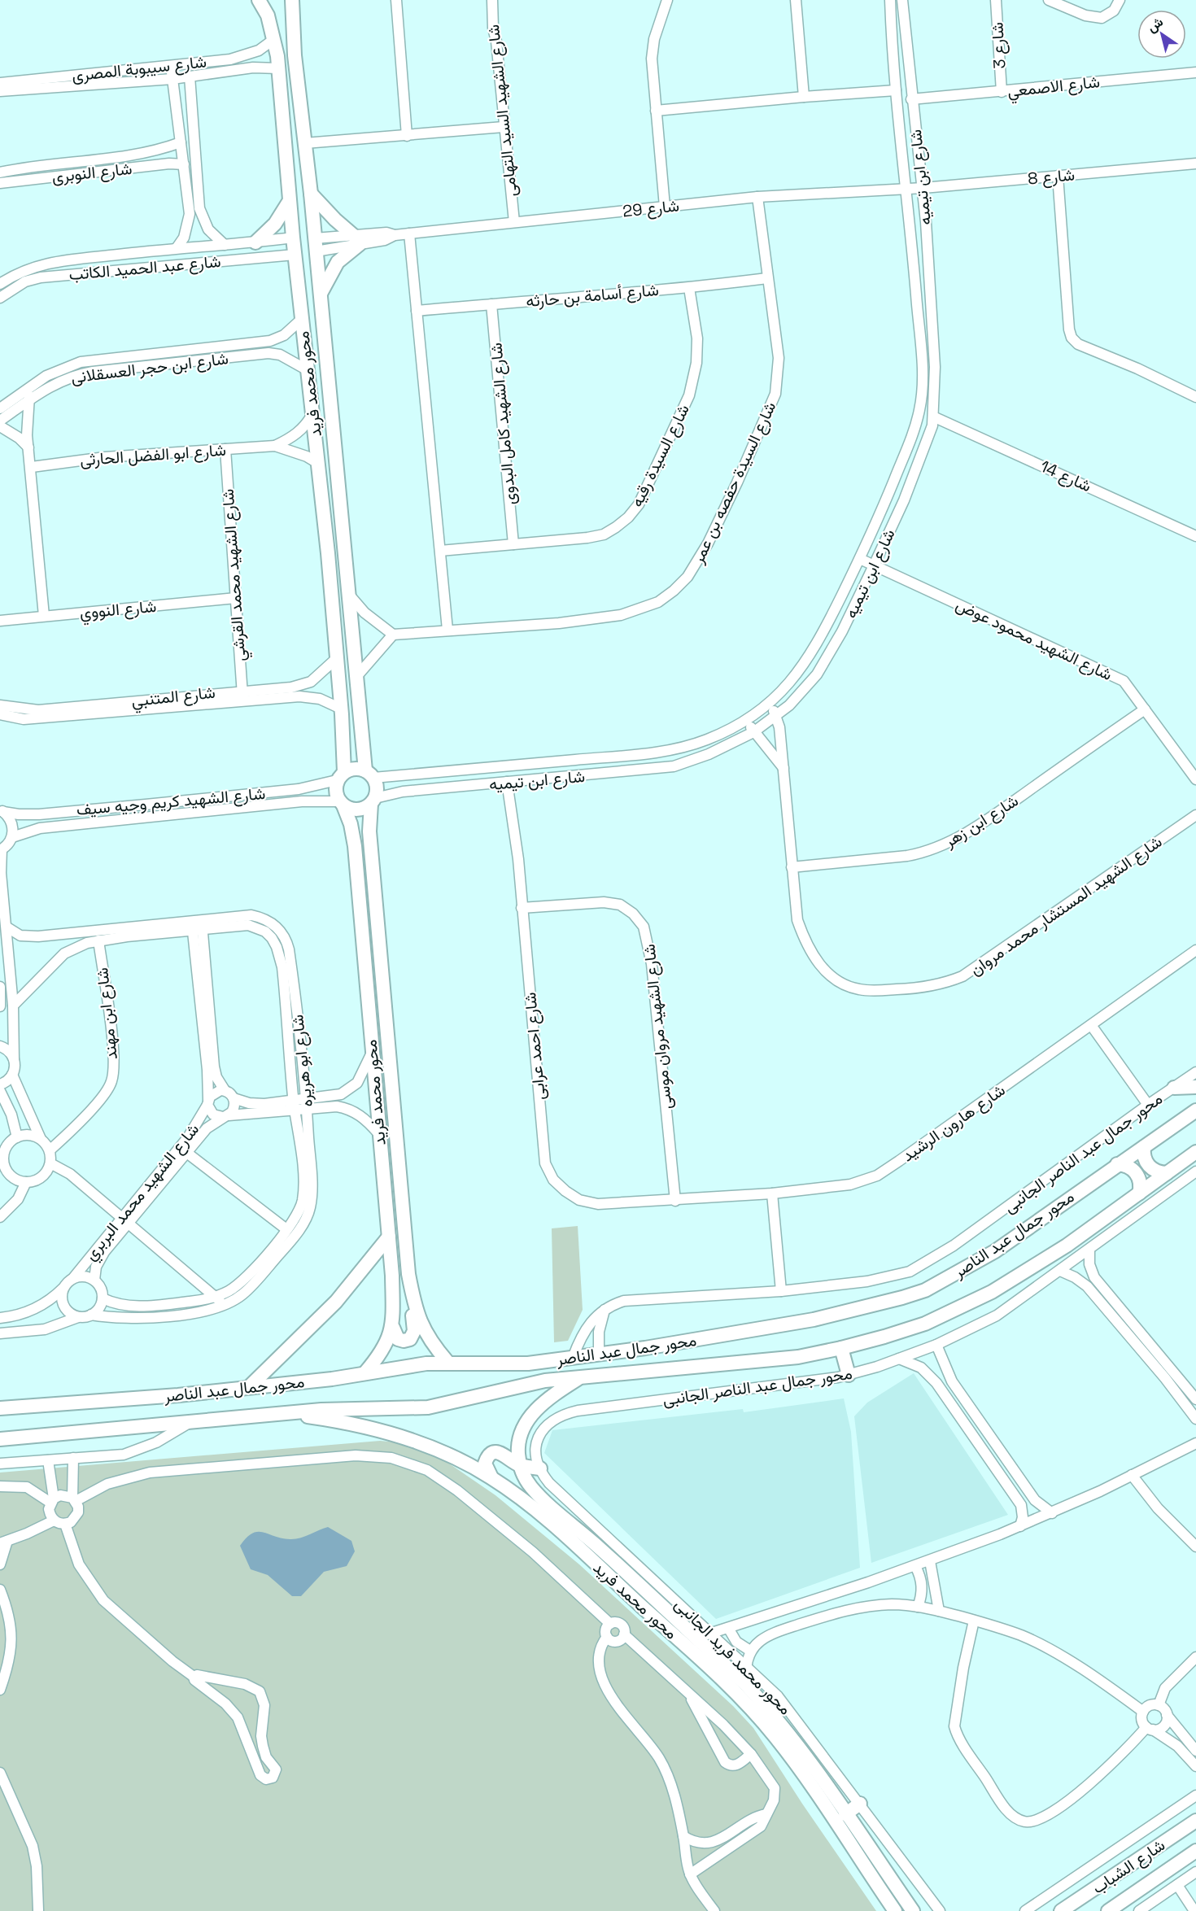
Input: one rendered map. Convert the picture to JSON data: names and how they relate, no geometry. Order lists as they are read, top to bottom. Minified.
{"streets":{"main road":["محور محمد فريد","محور جمال عبد الناصر","شارع الشباب"],"street":["شارع 3","شارع سيبوبة المصرى","شارع الاصمعي","شارع الشهيد السيد التهامى","شارع النوبرى","شارع 8","شارع ابن تيميه","شارع 29","شارع عبد الحميد الكاتب","شارع أسامة بن حارثه","شارع ابن حجر العسقلانى","شارع الشهيد كامل البدوى","شارع ابو الفضل الحارثى","شارع السيدة رقيه","شارع 14","شارع السيدة حفصه بن عمر","شارع الشهيد محمد القرشي","شارع النووي","شارع الشهيد محمود عوض","شارع المتنبي","شارع الشهيد كريم وجيه سيف","شارع ابن زهر","شارع الشهيد المستشار محمد مروان","شارع ابن مهند","شارع الشهيد مروان موسى","شارع احمد عرابى","شارع ابو هريره","شارع هارون الرشيد","محور جمال عبد الناصر الجانبى","شارع الشهيد محمد البربري","محور محمد فريد الجانبى"]},"crossings":[["شارع 3","شارع الاصمعي"],["شارع سيبوبة المصرى","محور محمد فريد"],["شارع الاصمعي","شارع ابن تيميه"],["شارع الشهيد السيد التهامى","شارع 29"],["شارع 8","شارع ابن تيميه"],["شارع 8","شارع 29"],["شارع ابن تيميه","شارع 29"],["شارع ابن تيميه","محور محمد فريد"],["شارع ابن تيميه","شارع 14"],["شارع ابن تيميه","شارع الشهيد محمود عوض"],["شارع ابن تيميه","شارع الشهيد كريم وجيه سيف"],["شارع ابن تيميه","شارع الشهيد المستشار محمد مروان"],["شارع ابن تيميه","شارع احمد عرابى"],["شارع 29","محور محمد فريد"],["شارع 29","شارع السيدة حفصه بن عمر"],["شارع عبد الحميد الكاتب","محور محمد فريد"],["شارع أسامة بن حارثه","شارع الشهيد كامل البدوى"],["شارع أسامة بن حارثه","شارع السيدة رقيه"],["شارع أسامة بن حارثه","شارع السيدة حفصه بن عمر"],["شارع ابن حجر العسقلانى","محور محمد فريد"],["محور محمد فريد","شارع ابو الفضل الحارثى"],["محور محمد فريد","شارع المتنبي"],["محور محمد فريد","شارع الشهيد كريم وجيه سيف"],["محور محمد فريد","محور جمال عبد الناصر"],["شارع الشهيد كامل البدوى","شارع السيدة رقيه"],["شارع ابو الفضل الحارثى","شارع الشهيد محمد القرشي"],["شارع الشهيد محمد القرشي","شارع النووي"],["شارع الشهيد محمد القرشي","شارع المتنبي"],["شارع الشهيد محمود عوض","شارع ابن زهر"],["شارع ابن زهر","شارع الشهيد المستشار محمد مروان"],["شارع ابن مهند","شارع ابو هريره"],["شارع الشهيد مروان موسى","شارع احمد عرابى"],["شارع الشهيد مروان موسى","شارع هارون الرشيد"],["شارع احمد عرابى","شارع هارون الرشيد"],["شارع ابو هريره","شارع الشهيد محمد البربري"],["محور جمال عبد الناصر الجانبى","محور جمال عبد الناصر"],["محور جمال عبد الناصر الجانبى","محور محمد فريد الجانبى"]],"north":"top left"}
